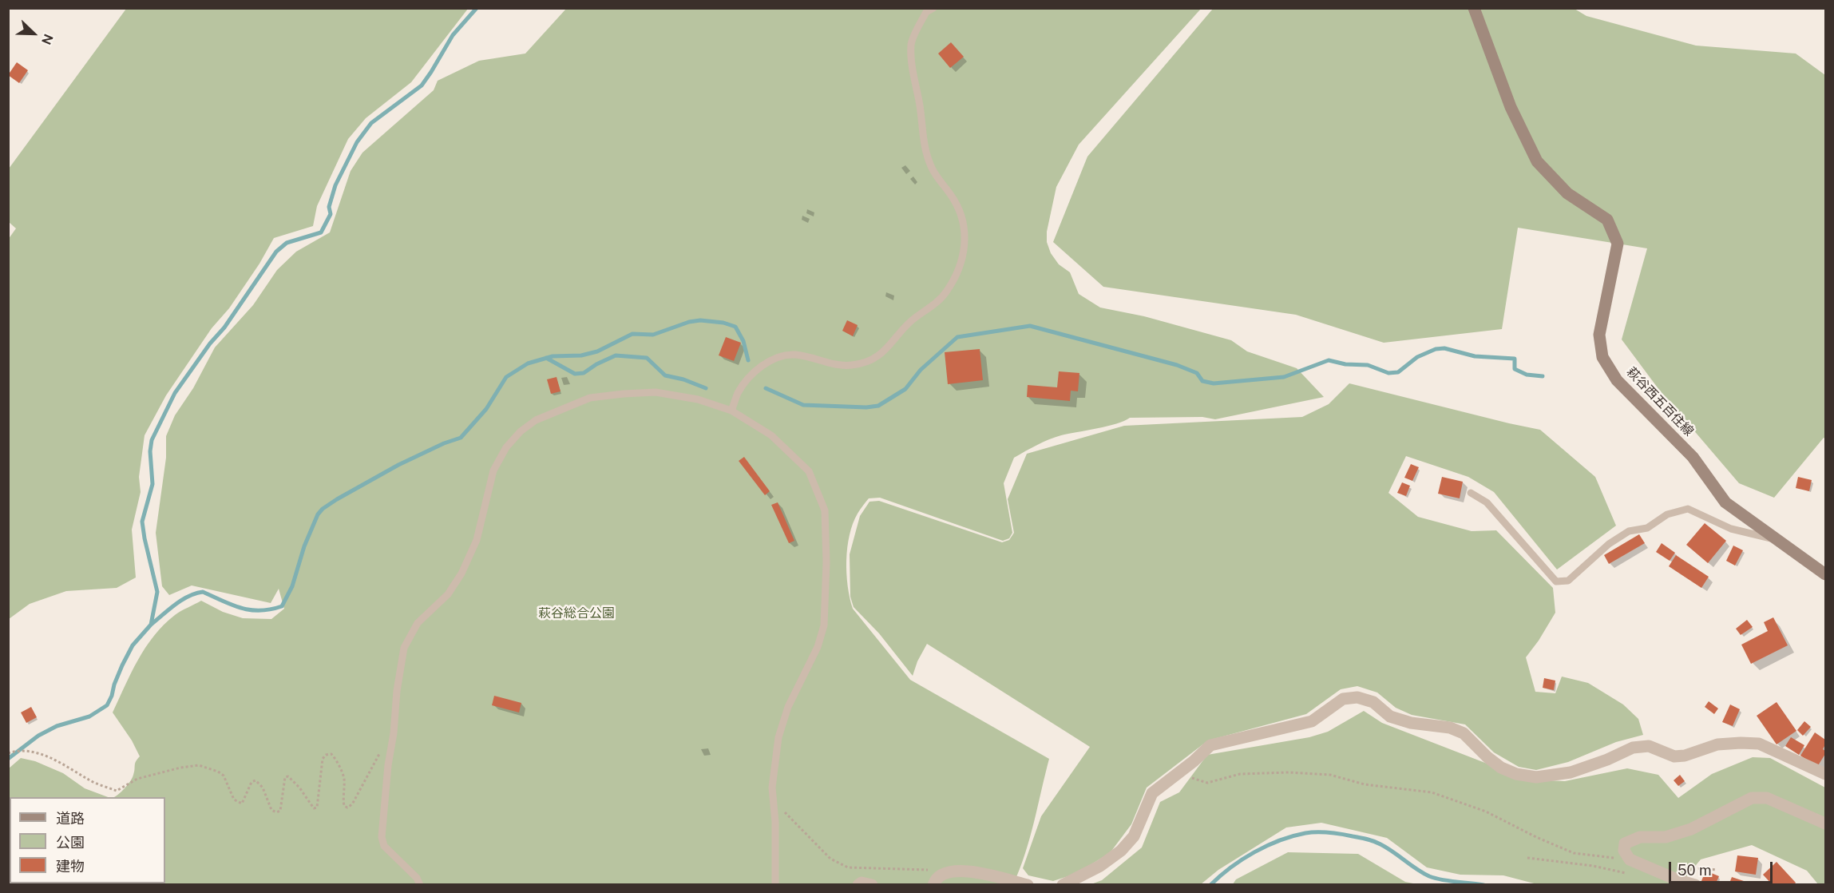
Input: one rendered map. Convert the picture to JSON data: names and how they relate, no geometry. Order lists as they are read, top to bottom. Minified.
{"streets":{"main road":["萩谷西五百住線"]},"parks":["萩谷総合公園"],"legend":["道路","公園","建物"],"scale_bar":"50 m","north":"bottom right"}
